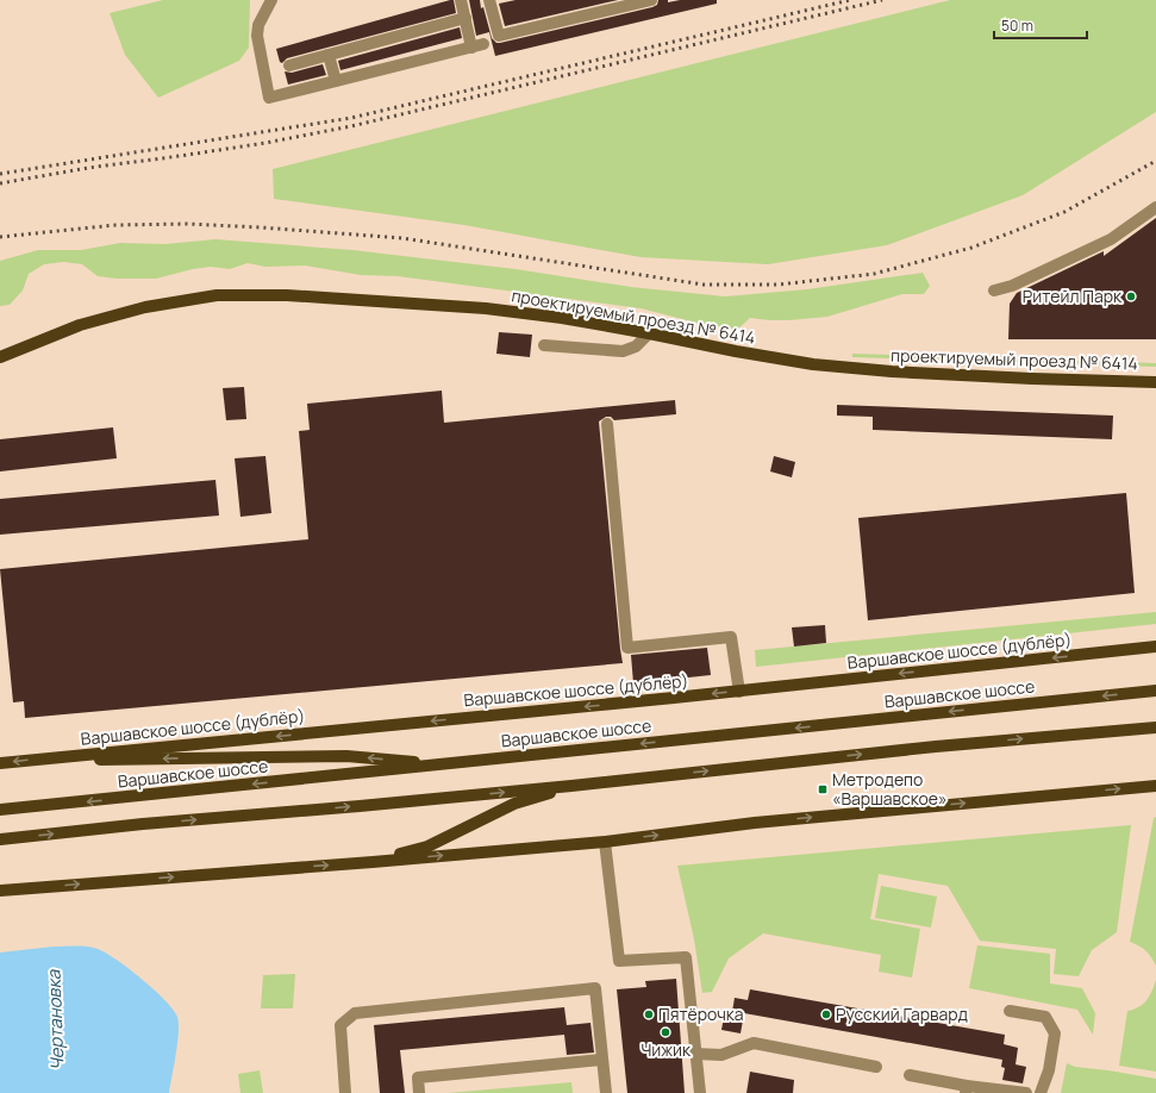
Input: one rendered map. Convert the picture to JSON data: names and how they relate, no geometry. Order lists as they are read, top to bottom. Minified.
{"streets":{"main road":["проектируемый проезд № 6414","Варшавское шоссе (дублёр)","Варшавское шоссе"]},"water":["Чертановка"],"places":{"other":["Ритейл Парк","Пятёрочка","Русский Гарвард","Чижик"],"transit":["Метродепо «Варшавское»"]},"scale_bar":"50 m"}
